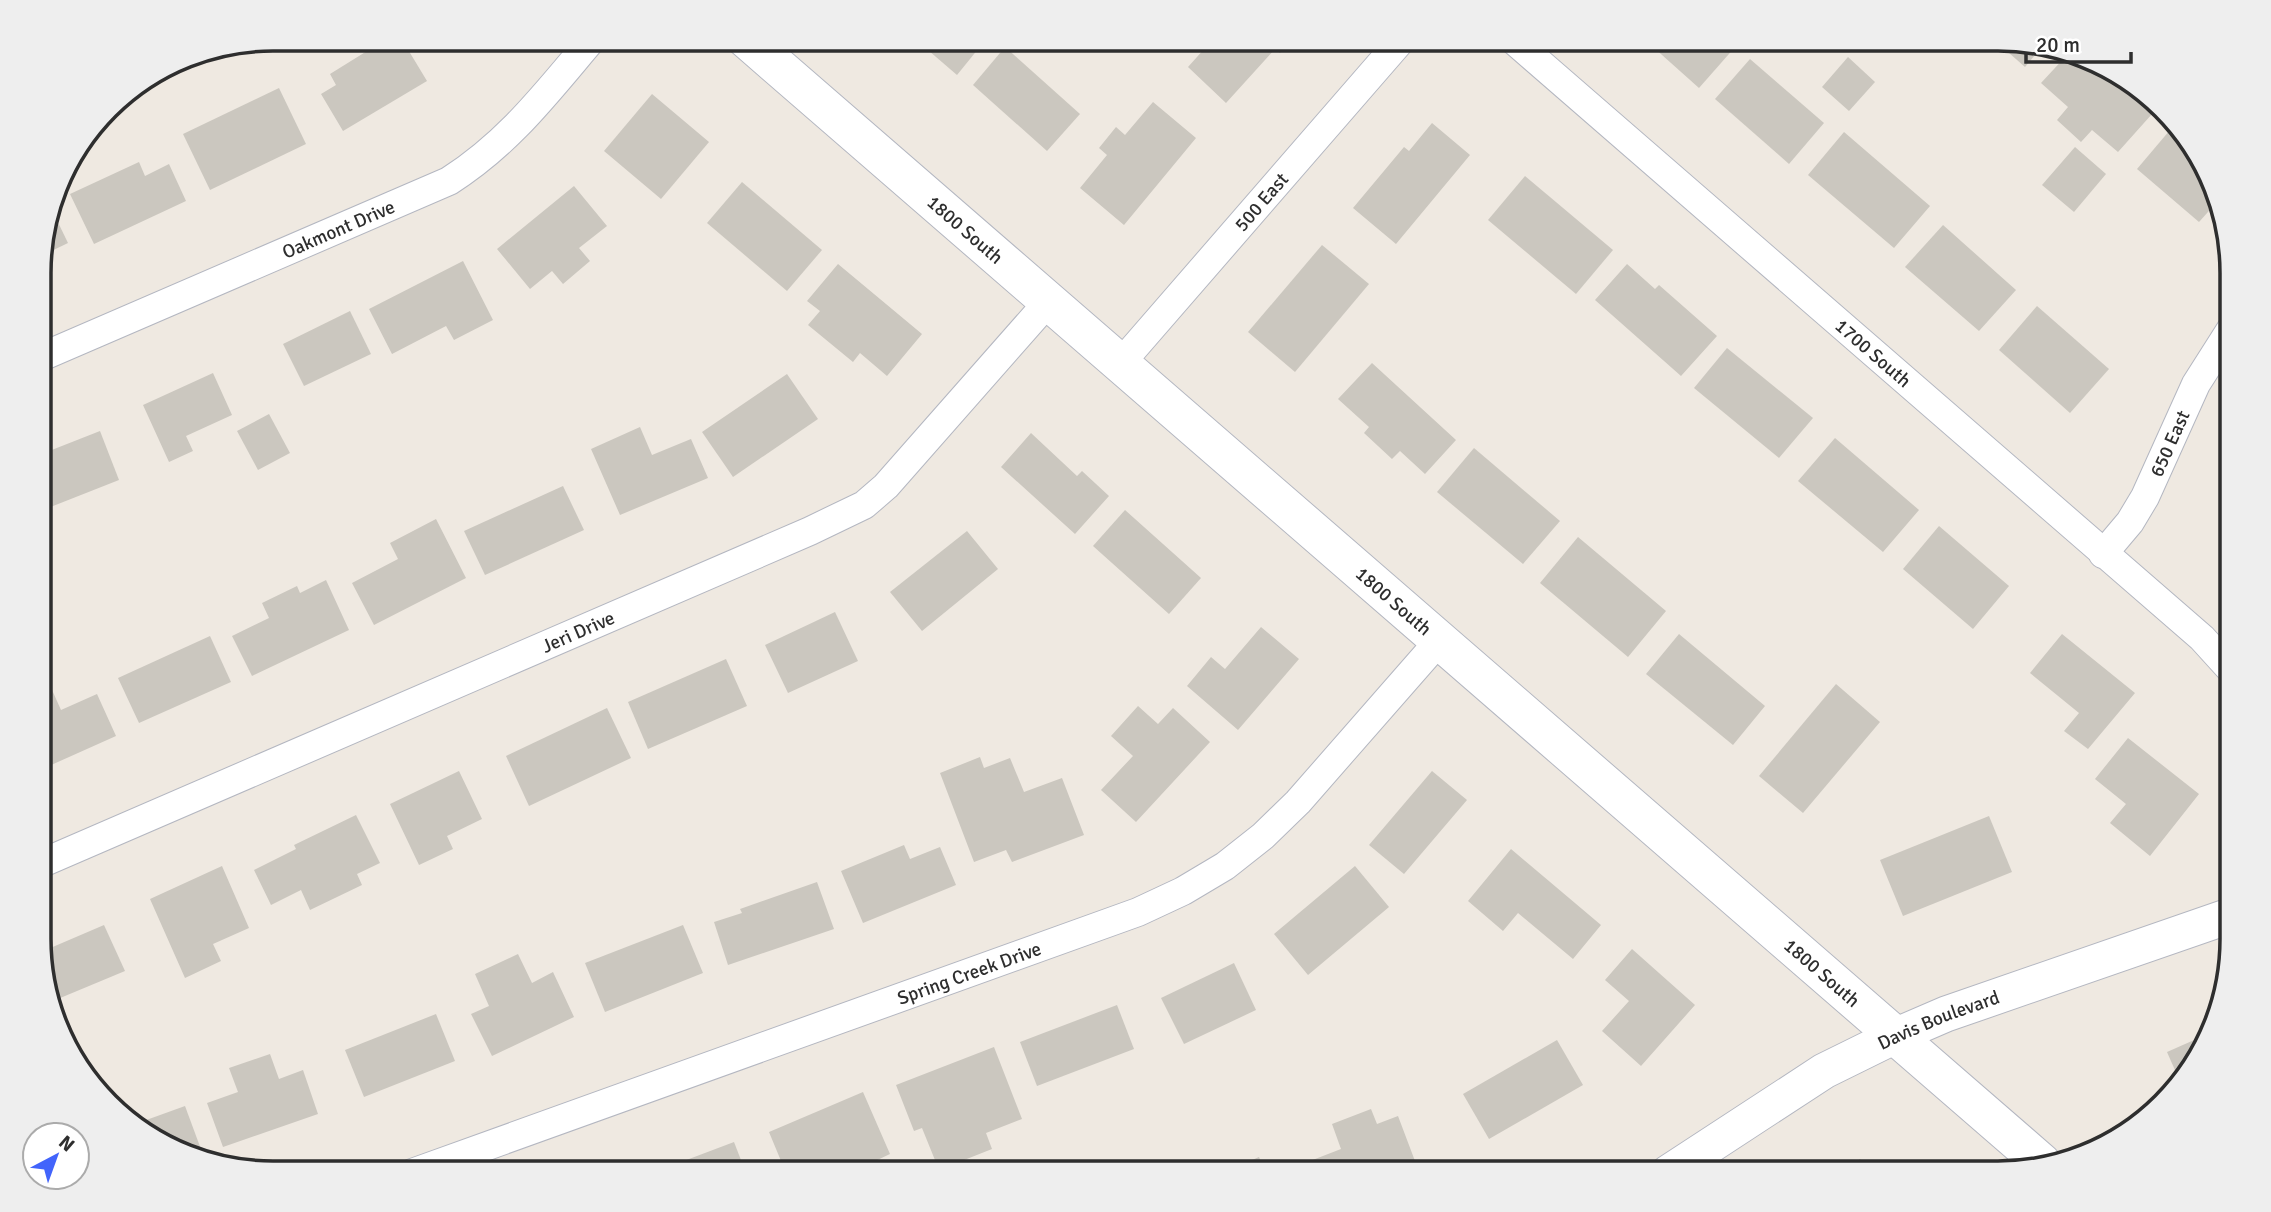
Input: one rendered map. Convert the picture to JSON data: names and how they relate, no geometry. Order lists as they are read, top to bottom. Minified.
{"streets":{"main road":["1800 South"],"street":["500 East","Oakmont Drive","1700 South","650 East","Jeri Drive","Spring Creek Drive","Davis Boulevard"]},"crossings":[["500 East","1800 South"],["1800 South","Jeri Drive"],["1800 South","Spring Creek Drive"],["1800 South","Davis Boulevard"],["1700 South","650 East"]],"scale_bar":"20 m","north":"top right"}
